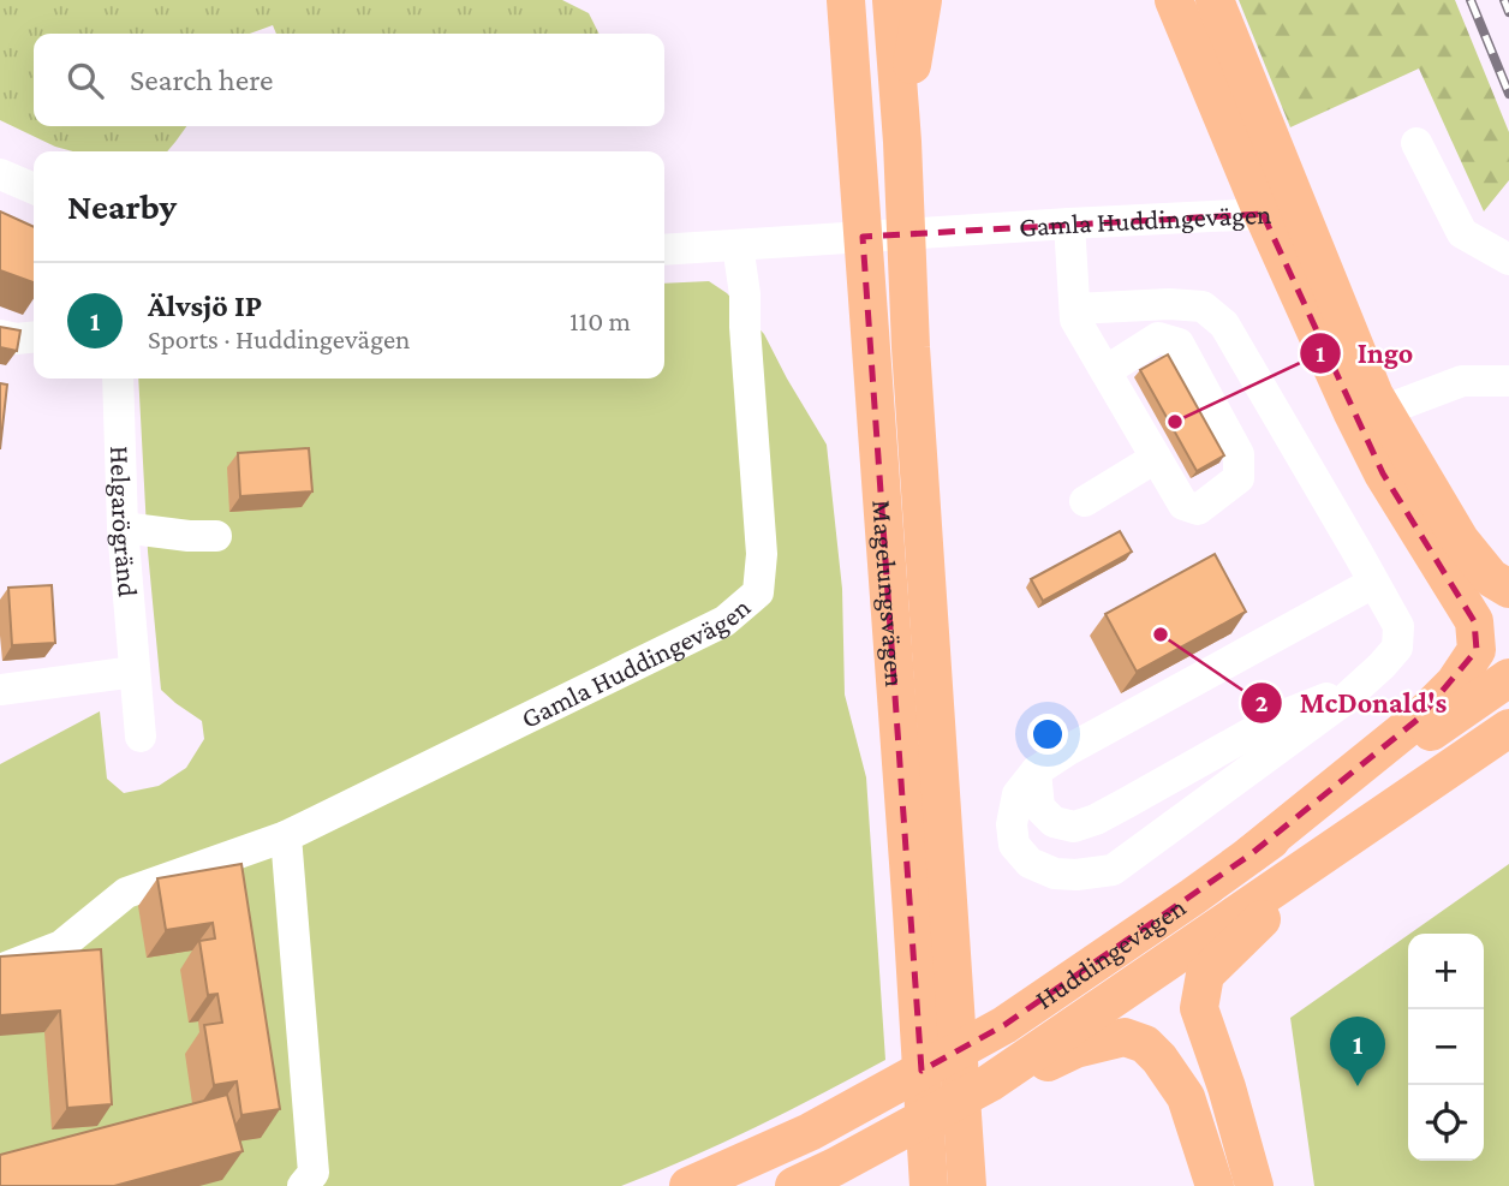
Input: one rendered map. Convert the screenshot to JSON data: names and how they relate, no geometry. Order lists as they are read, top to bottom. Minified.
{"streets":{"main road":["Magelungsvägen","Huddingevägen"],"street":["Gamla Huddingevägen","Helgarögränd"]},"places":["Ingo","McDonald's"],"page":{"search":"Search here","heading":"Nearby","list":[{"mark":"1","name":"Älvsjö IP","note":"Sports · Huddingevägen","value":"110 m"}],"map_buttons":["+","−"],"pins":"1"}}
